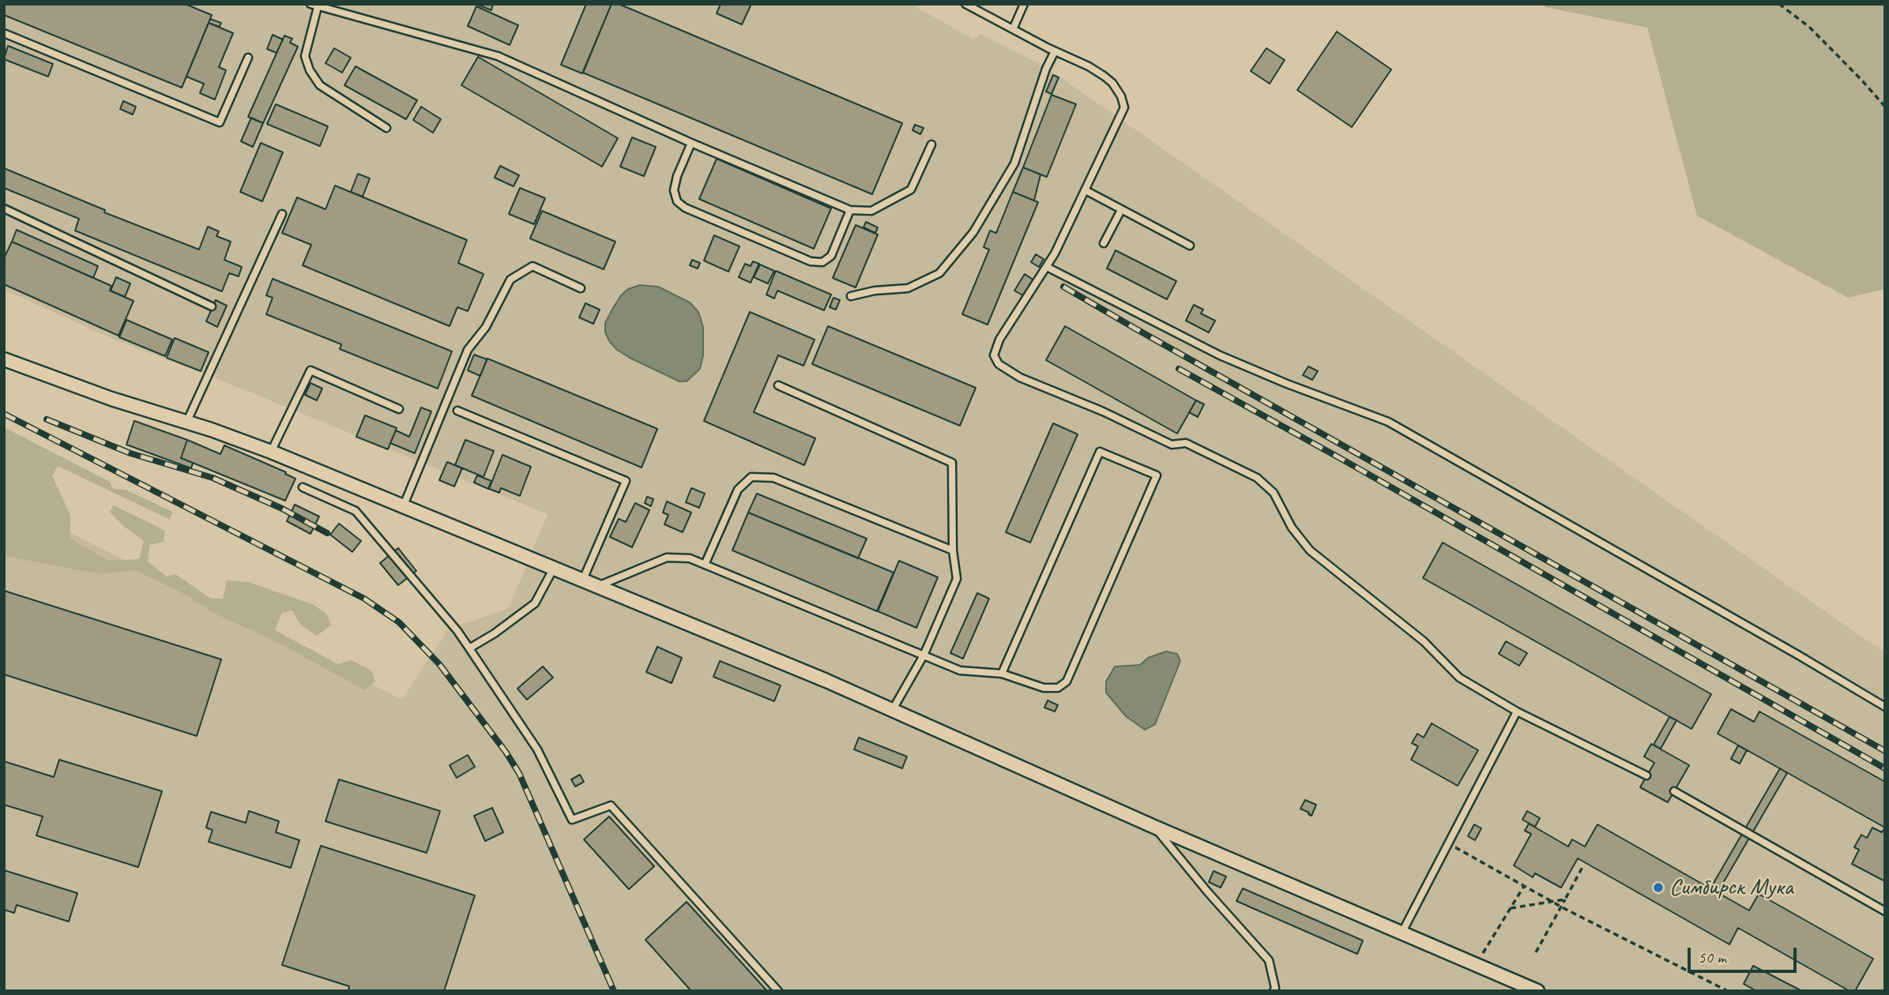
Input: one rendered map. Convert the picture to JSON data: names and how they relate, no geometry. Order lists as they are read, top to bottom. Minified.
{"places":["Симбирск Мука"],"scale_bar":"50 m"}
